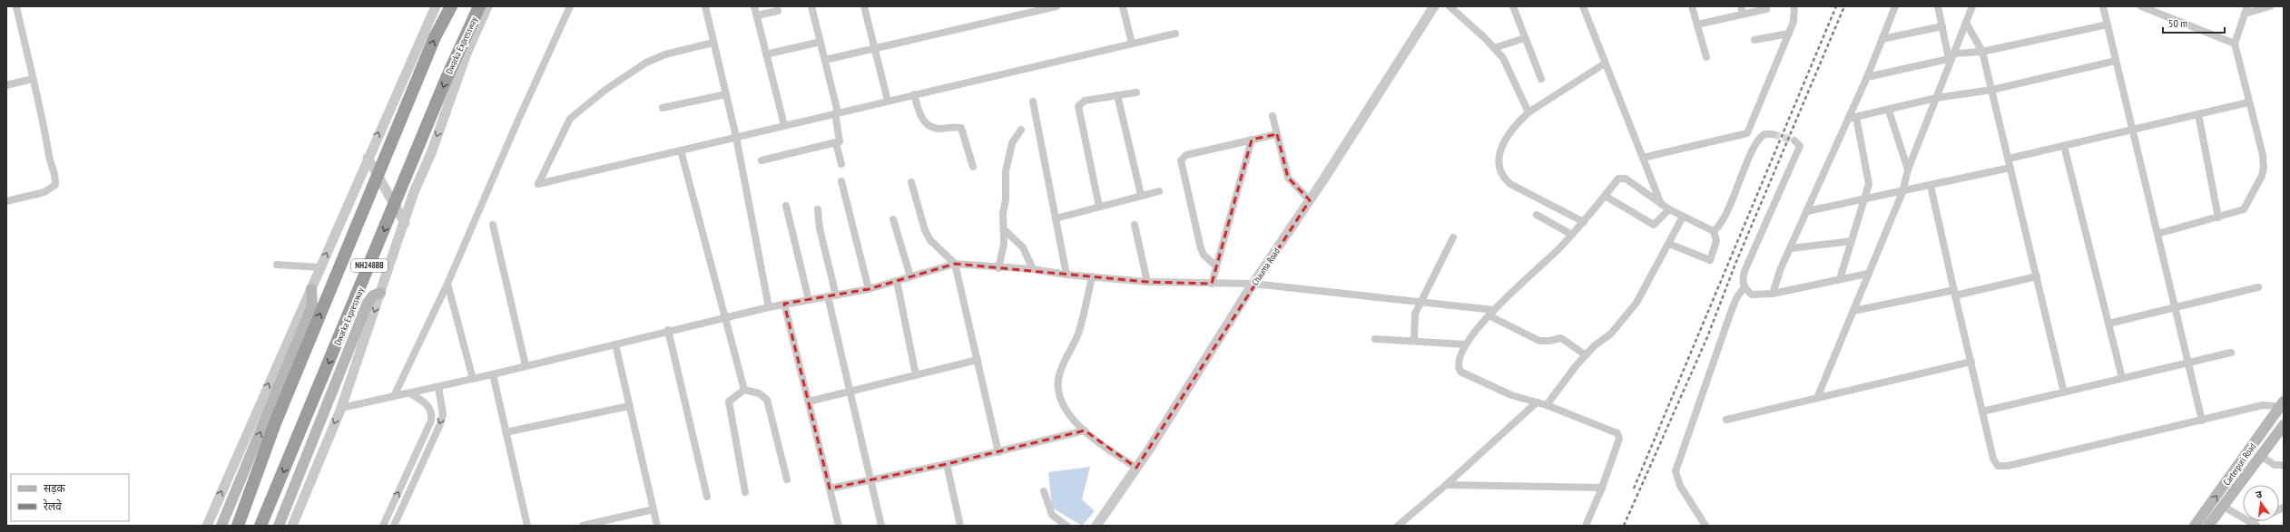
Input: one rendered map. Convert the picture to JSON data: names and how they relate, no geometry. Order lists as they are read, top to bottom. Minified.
{"streets":{"highway":["Dwarka Expressway","NH248BB"],"main road":["Carterpuri Road"],"street":["Chauma Road"]},"legend":["सड़क","रेलवे"],"scale_bar":"50 m","north":"top"}
